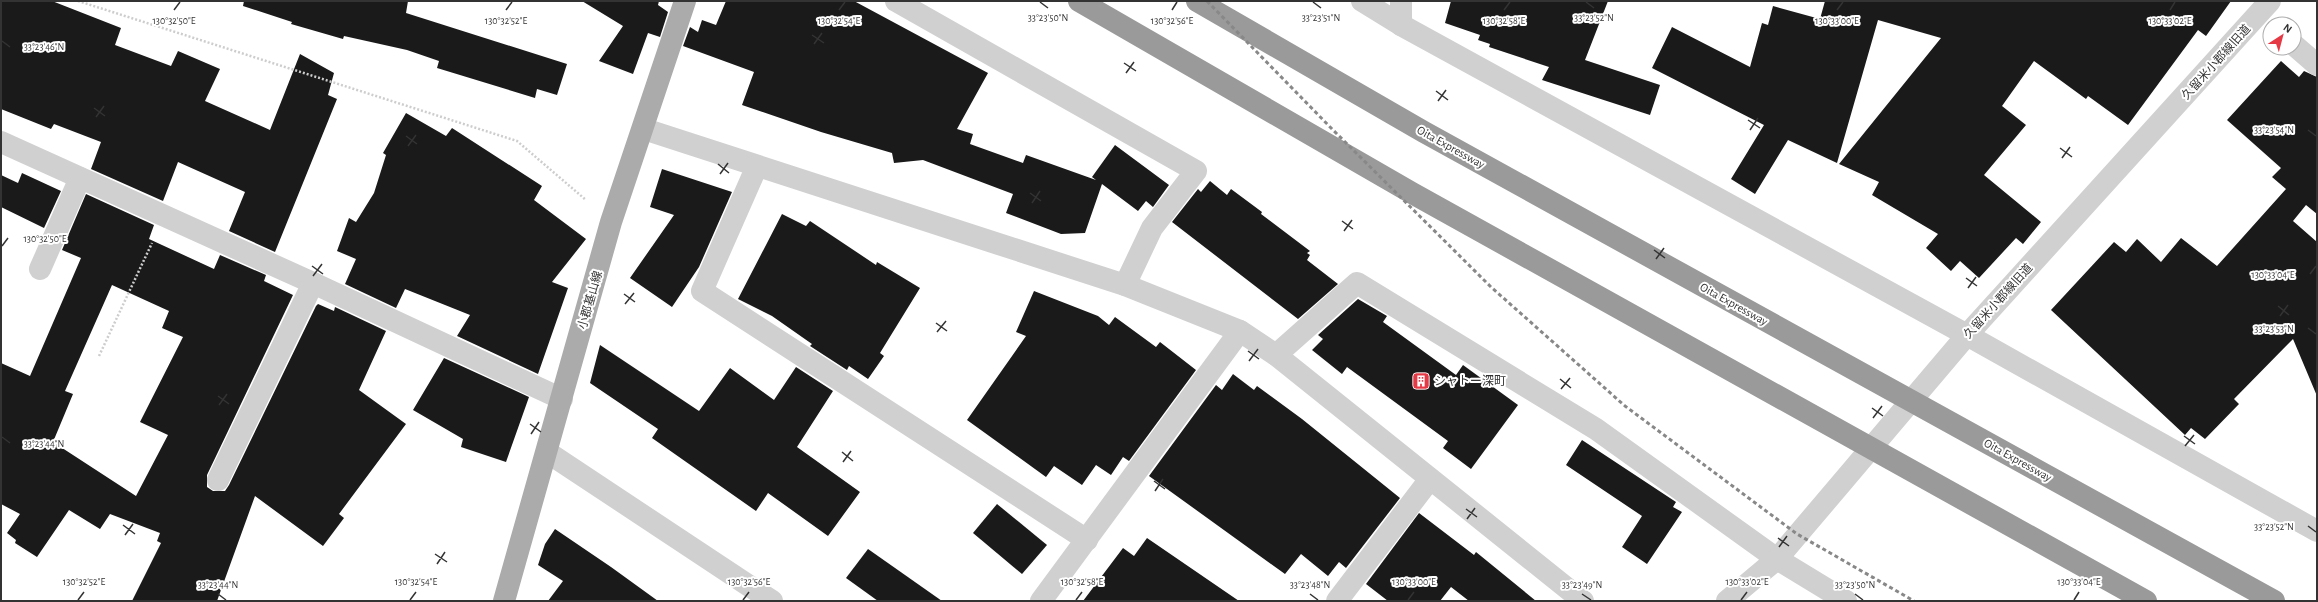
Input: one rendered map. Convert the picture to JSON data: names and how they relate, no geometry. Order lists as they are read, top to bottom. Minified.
{"streets":{"highway":["Oita Expressway"],"main road":["小郡基山線"],"street":["久留米小郡線旧道"]},"places":{"building":["シャトー深町"]},"north":"top right","coordinates":["33°23'52\"N","33°23'50\"N","33°23'51\"N","130°32'56\"E","130°33'00\"E","130°32'50\"E","130°32'52\"E","130°32'54\"E","130°32'58\"E","130°33'02\"E","33°23'46\"N","33°23'54\"N","130°33'04\"E","33°23'53\"N","33°23'44\"N","33°23'48\"N","33°23'49\"N"]}
